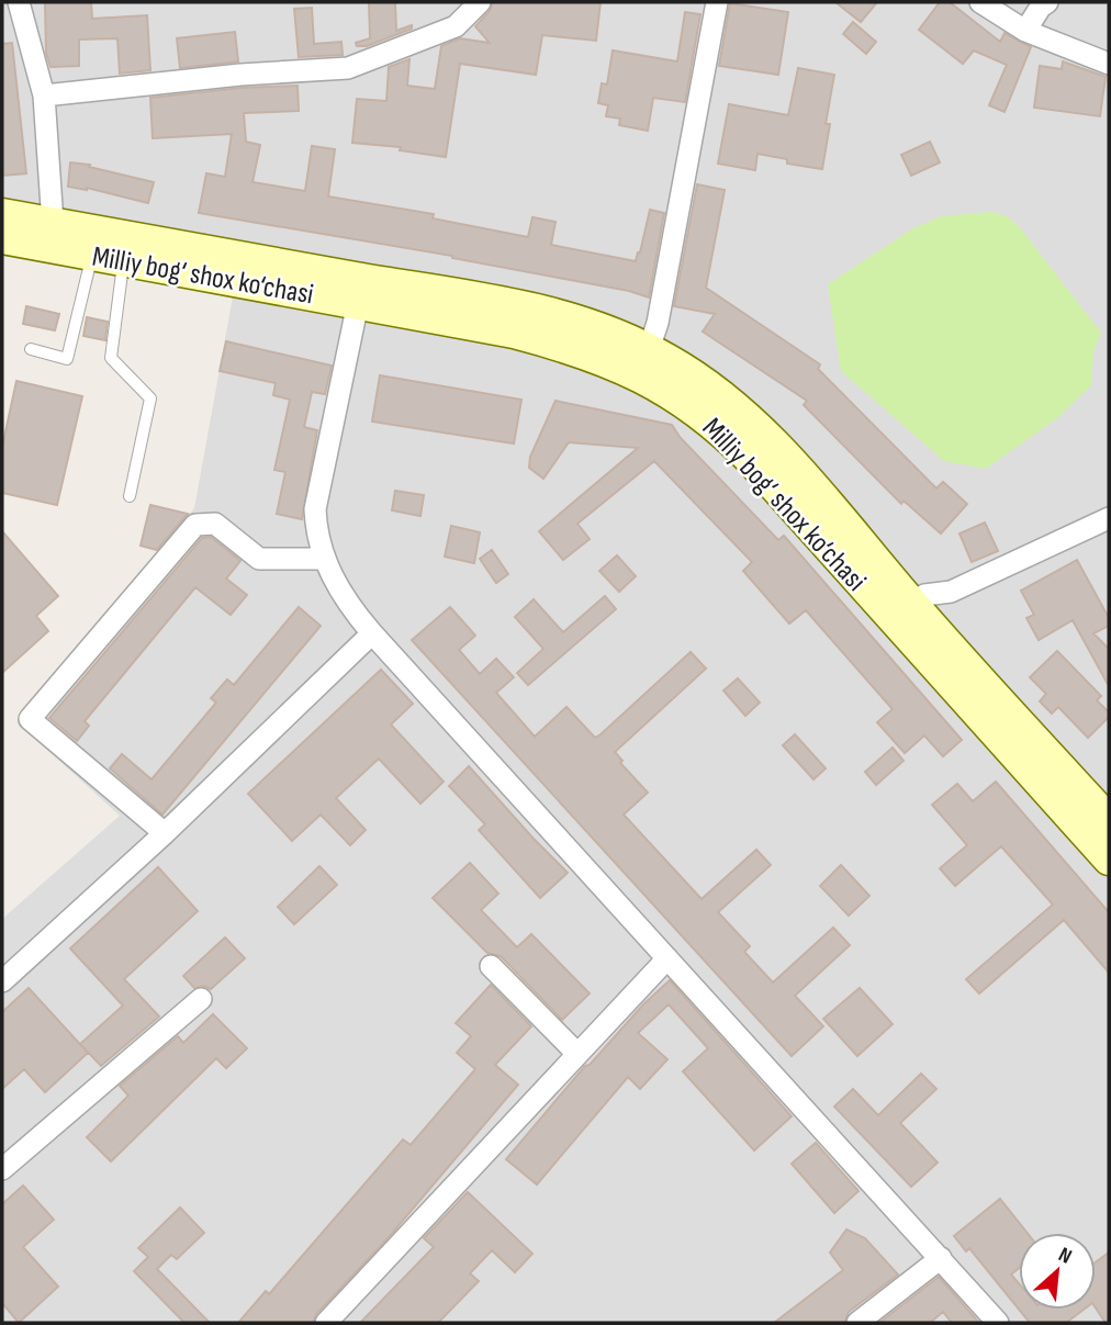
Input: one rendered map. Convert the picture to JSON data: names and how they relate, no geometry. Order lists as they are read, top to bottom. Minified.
{"streets":{"main road":["Milliy bog‘ shox ko‘chasi"]},"north":"top right"}
